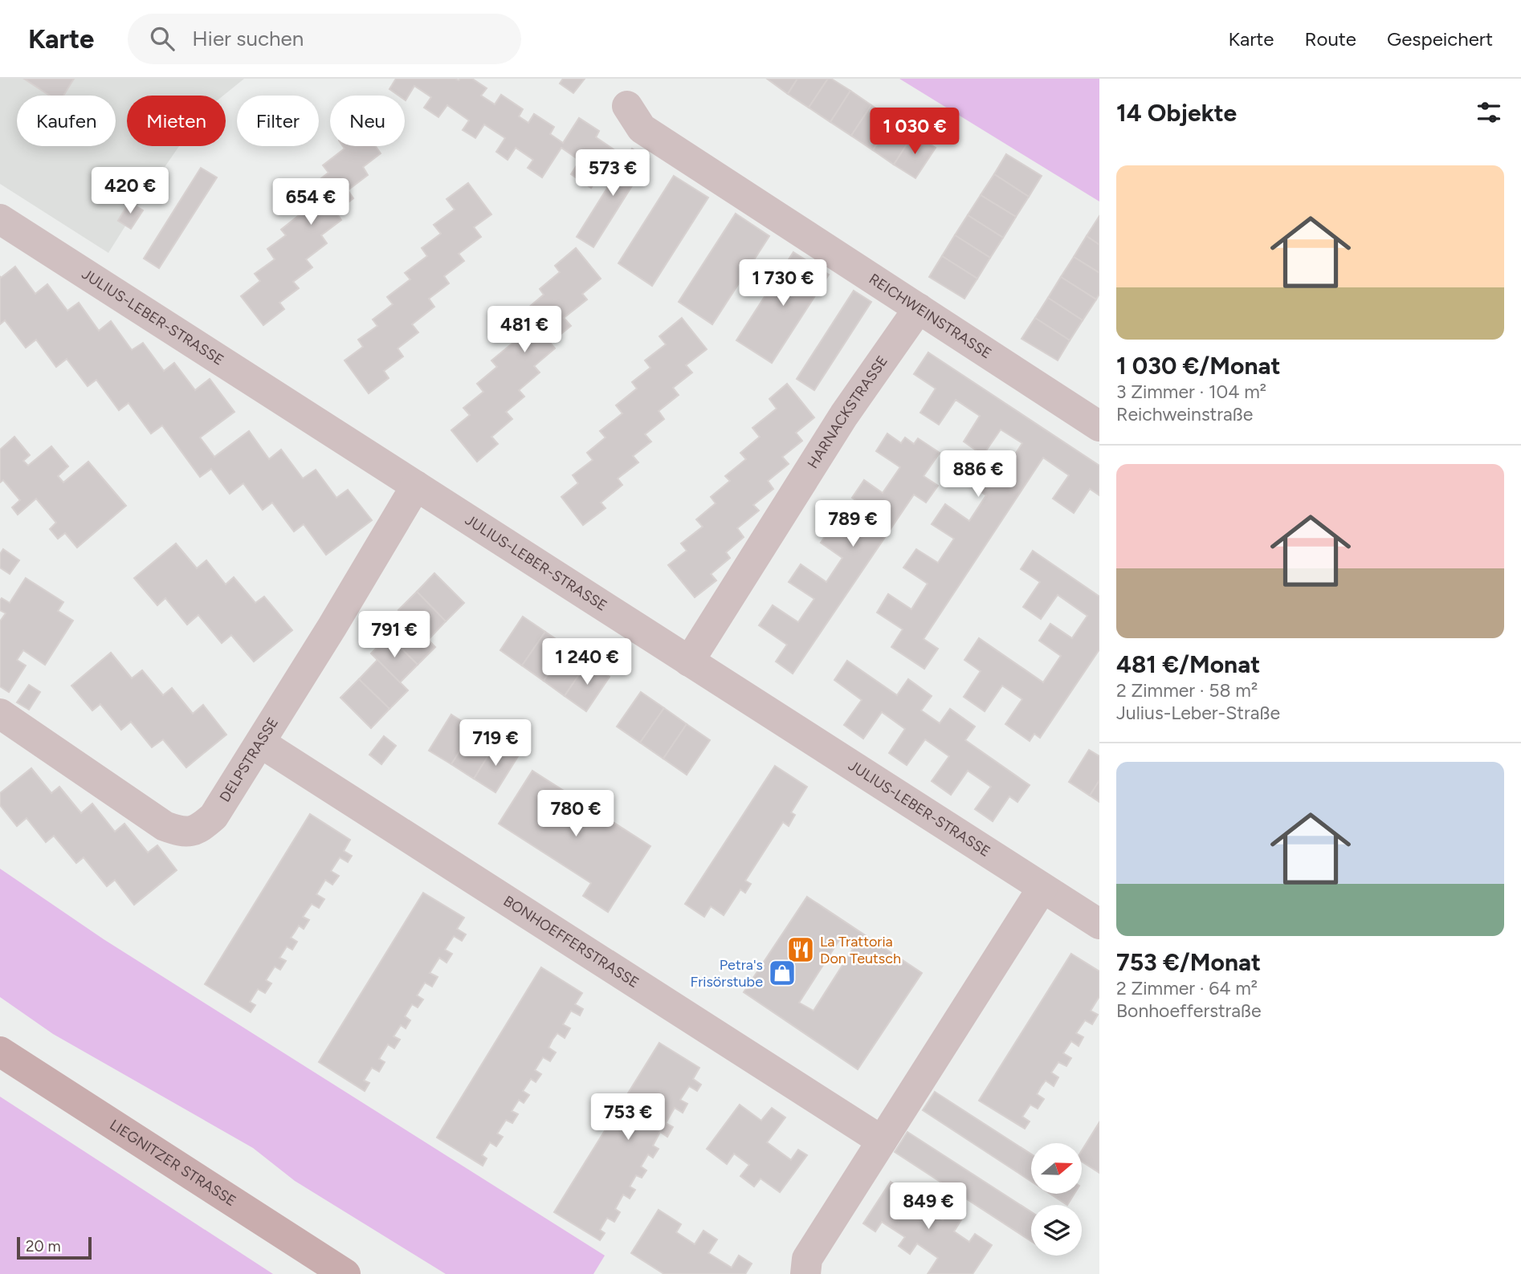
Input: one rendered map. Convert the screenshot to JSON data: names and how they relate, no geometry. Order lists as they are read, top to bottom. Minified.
{"streets":{"main road":["LIEGNITZER STRASSE"],"street":["REICHWEINSTRASSE","JULIUS-LEBER-STRASSE","HARNACKSTRASSE","DELPSTRASSE","BONHOEFFERSTRASSE"]},"crossings":[["REICHWEINSTRASSE","HARNACKSTRASSE"],["JULIUS-LEBER-STRASSE","HARNACKSTRASSE"],["JULIUS-LEBER-STRASSE","DELPSTRASSE"],["DELPSTRASSE","BONHOEFFERSTRASSE"]],"places":{"restaurant":["La Trattoria Don Teutsch"],"shop":["Petra's Frisörstube"]},"scale_bar":"20 m","north":"right","page":{"header":"Karte","search":"Hier suchen","nav":["Karte","Route","Gespeichert"],"heading":"14 Objekte","chip":["Kaufen","Mieten","Filter","Neu"],"price":["1 030 €","573 €","420 €","654 €","1 730 €","481 €","886 €","789 €","791 €","1 240 €","719 €","780 €","753 €","849 €"],"list":[{"name":"1 030 €/Monat","note":"3 Zimmer · 104 m² · Reichweinstraße"},{"name":"481 €/Monat","note":"2 Zimmer · 58 m² · Julius-Leber-Straße"},{"name":"753 €/Monat","note":"2 Zimmer · 64 m² · Bonhoefferstraße"}],"scale":"20 m"}}
